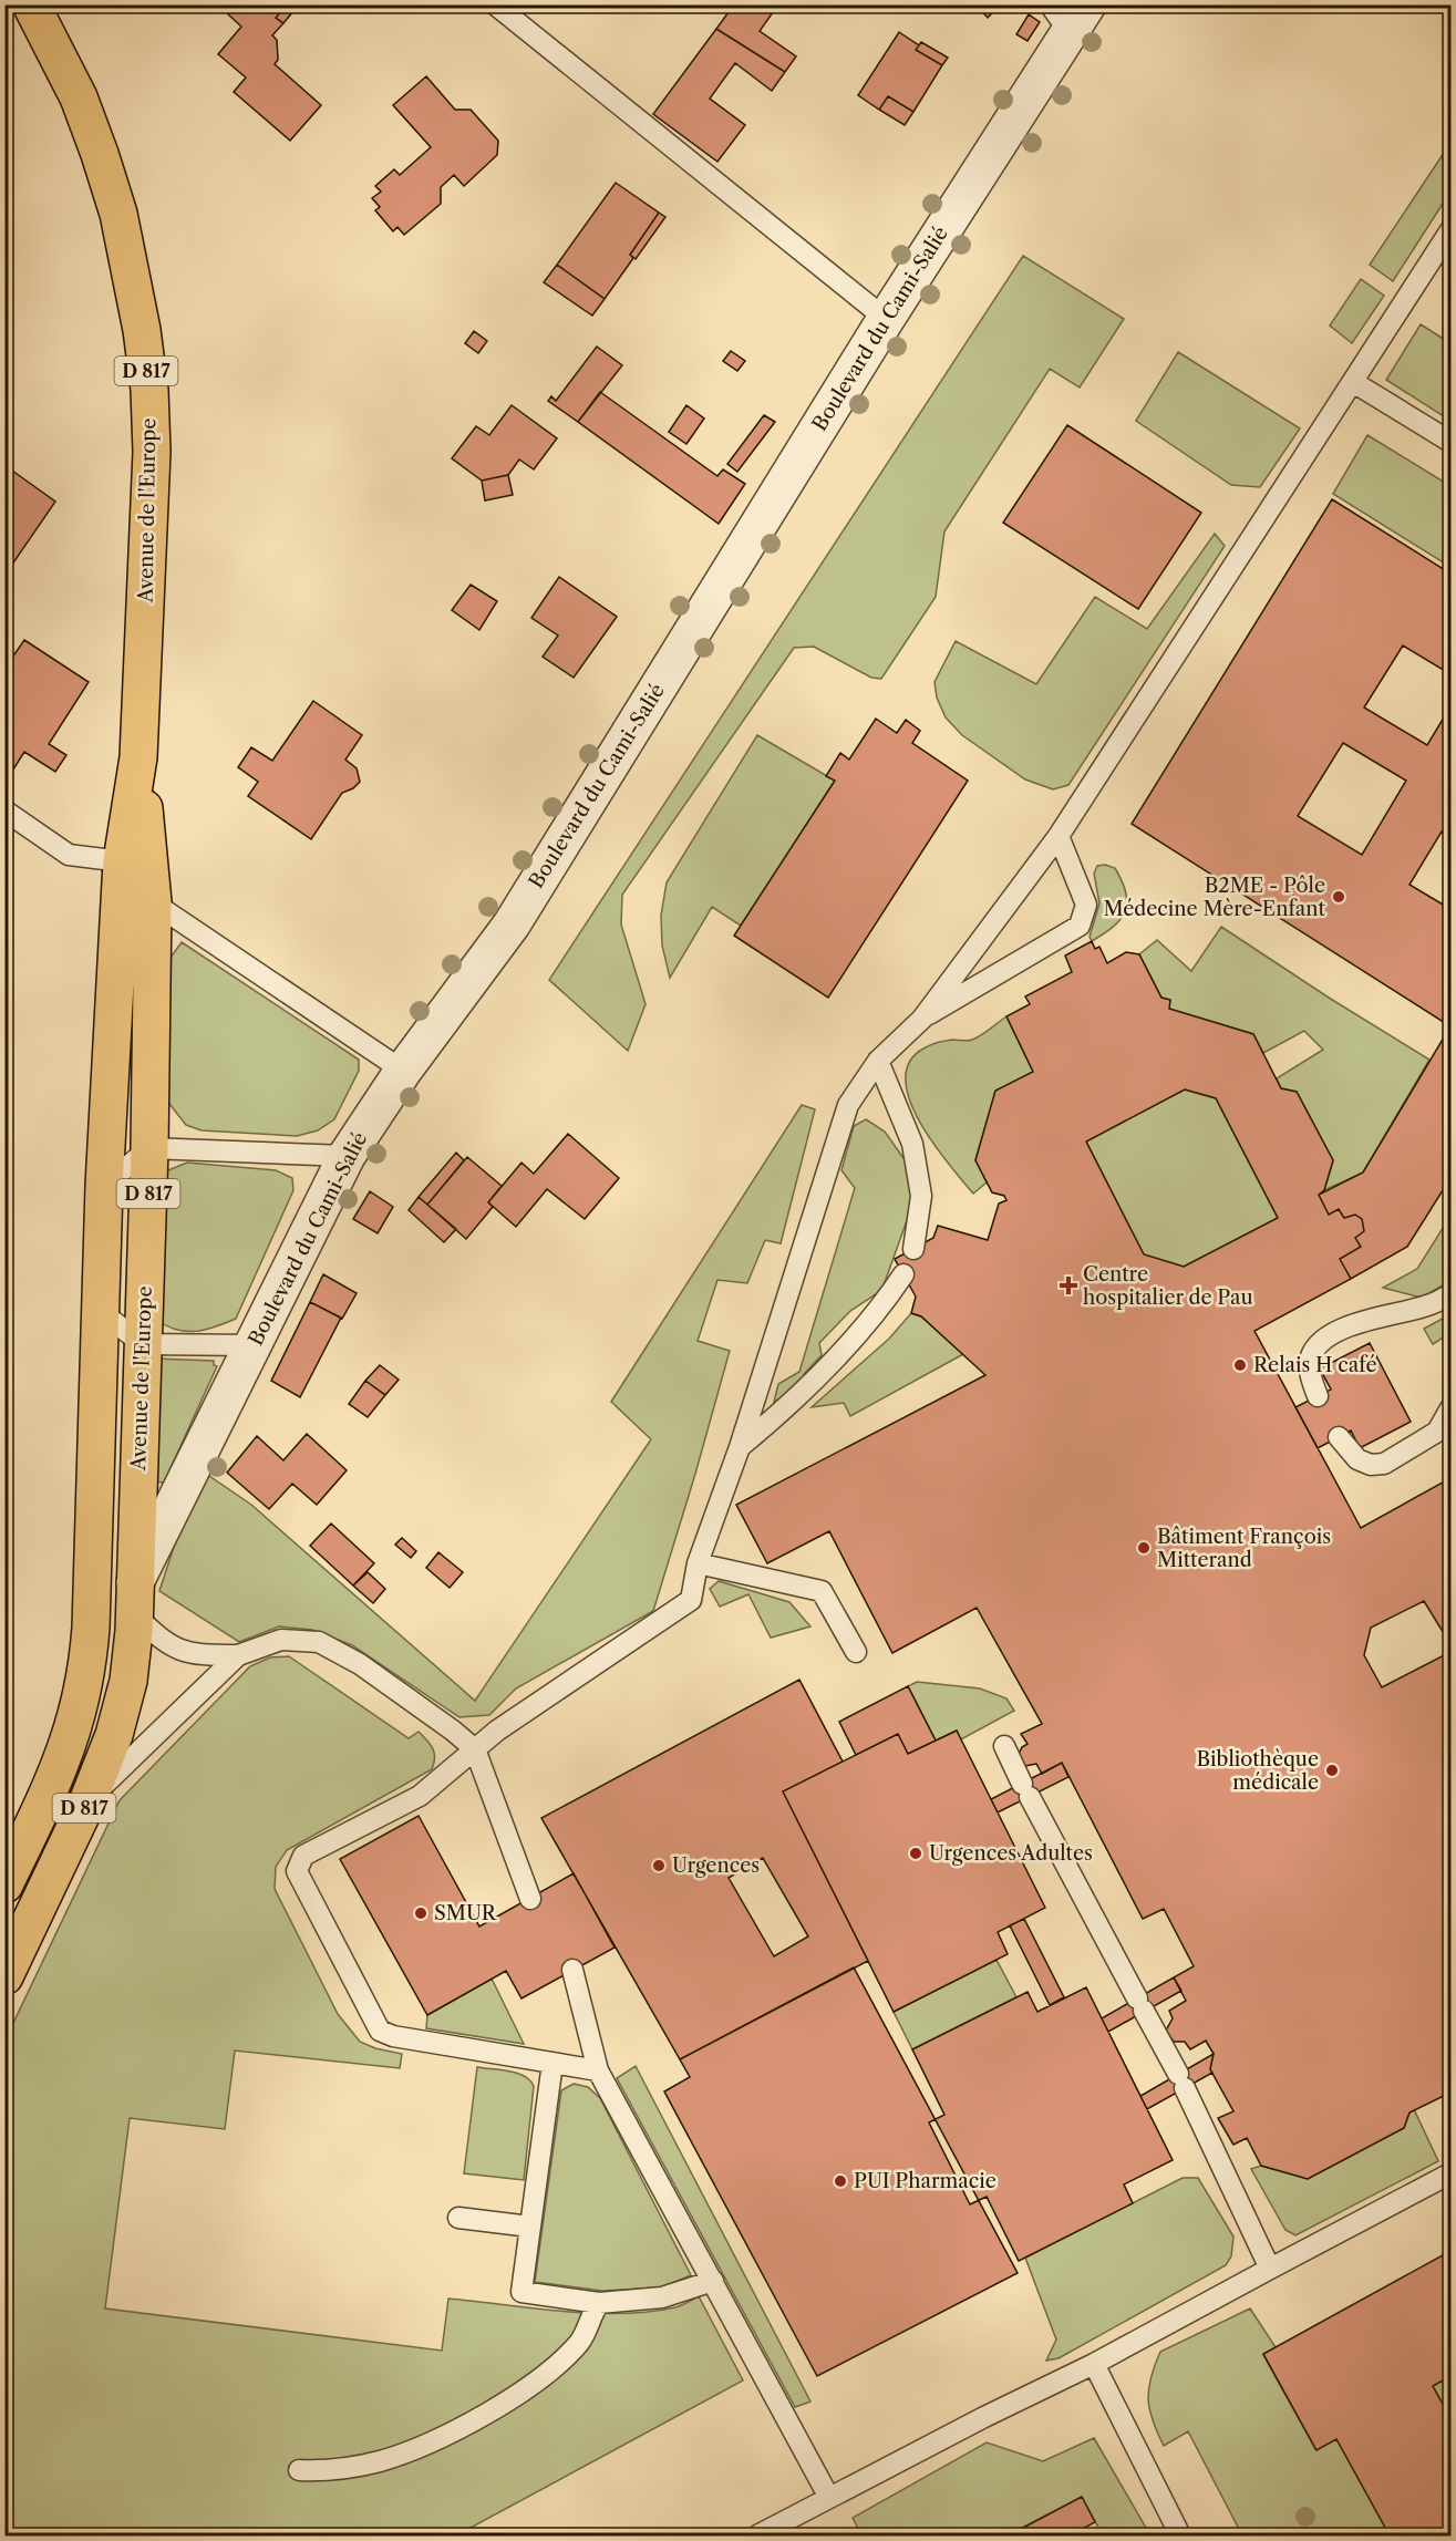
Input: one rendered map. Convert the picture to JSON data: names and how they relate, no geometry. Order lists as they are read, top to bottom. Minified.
{"streets":{"main road":["D 817","Avenue de l'Europe"],"street":["Boulevard du Cami-Salié"]},"crossings":[["Boulevard du Cami-Salié","Avenue de l'Europe"]],"places":{"other":["B2ME - Pôle Médecine Mère-Enfant","Relais H café","Bâtiment François Mitterand","Bibliothèque médicale","Urgences Adultes","Urgences","SMUR","PUI Pharmacie"],"health":["Centre hospitalier de Pau"]}}
